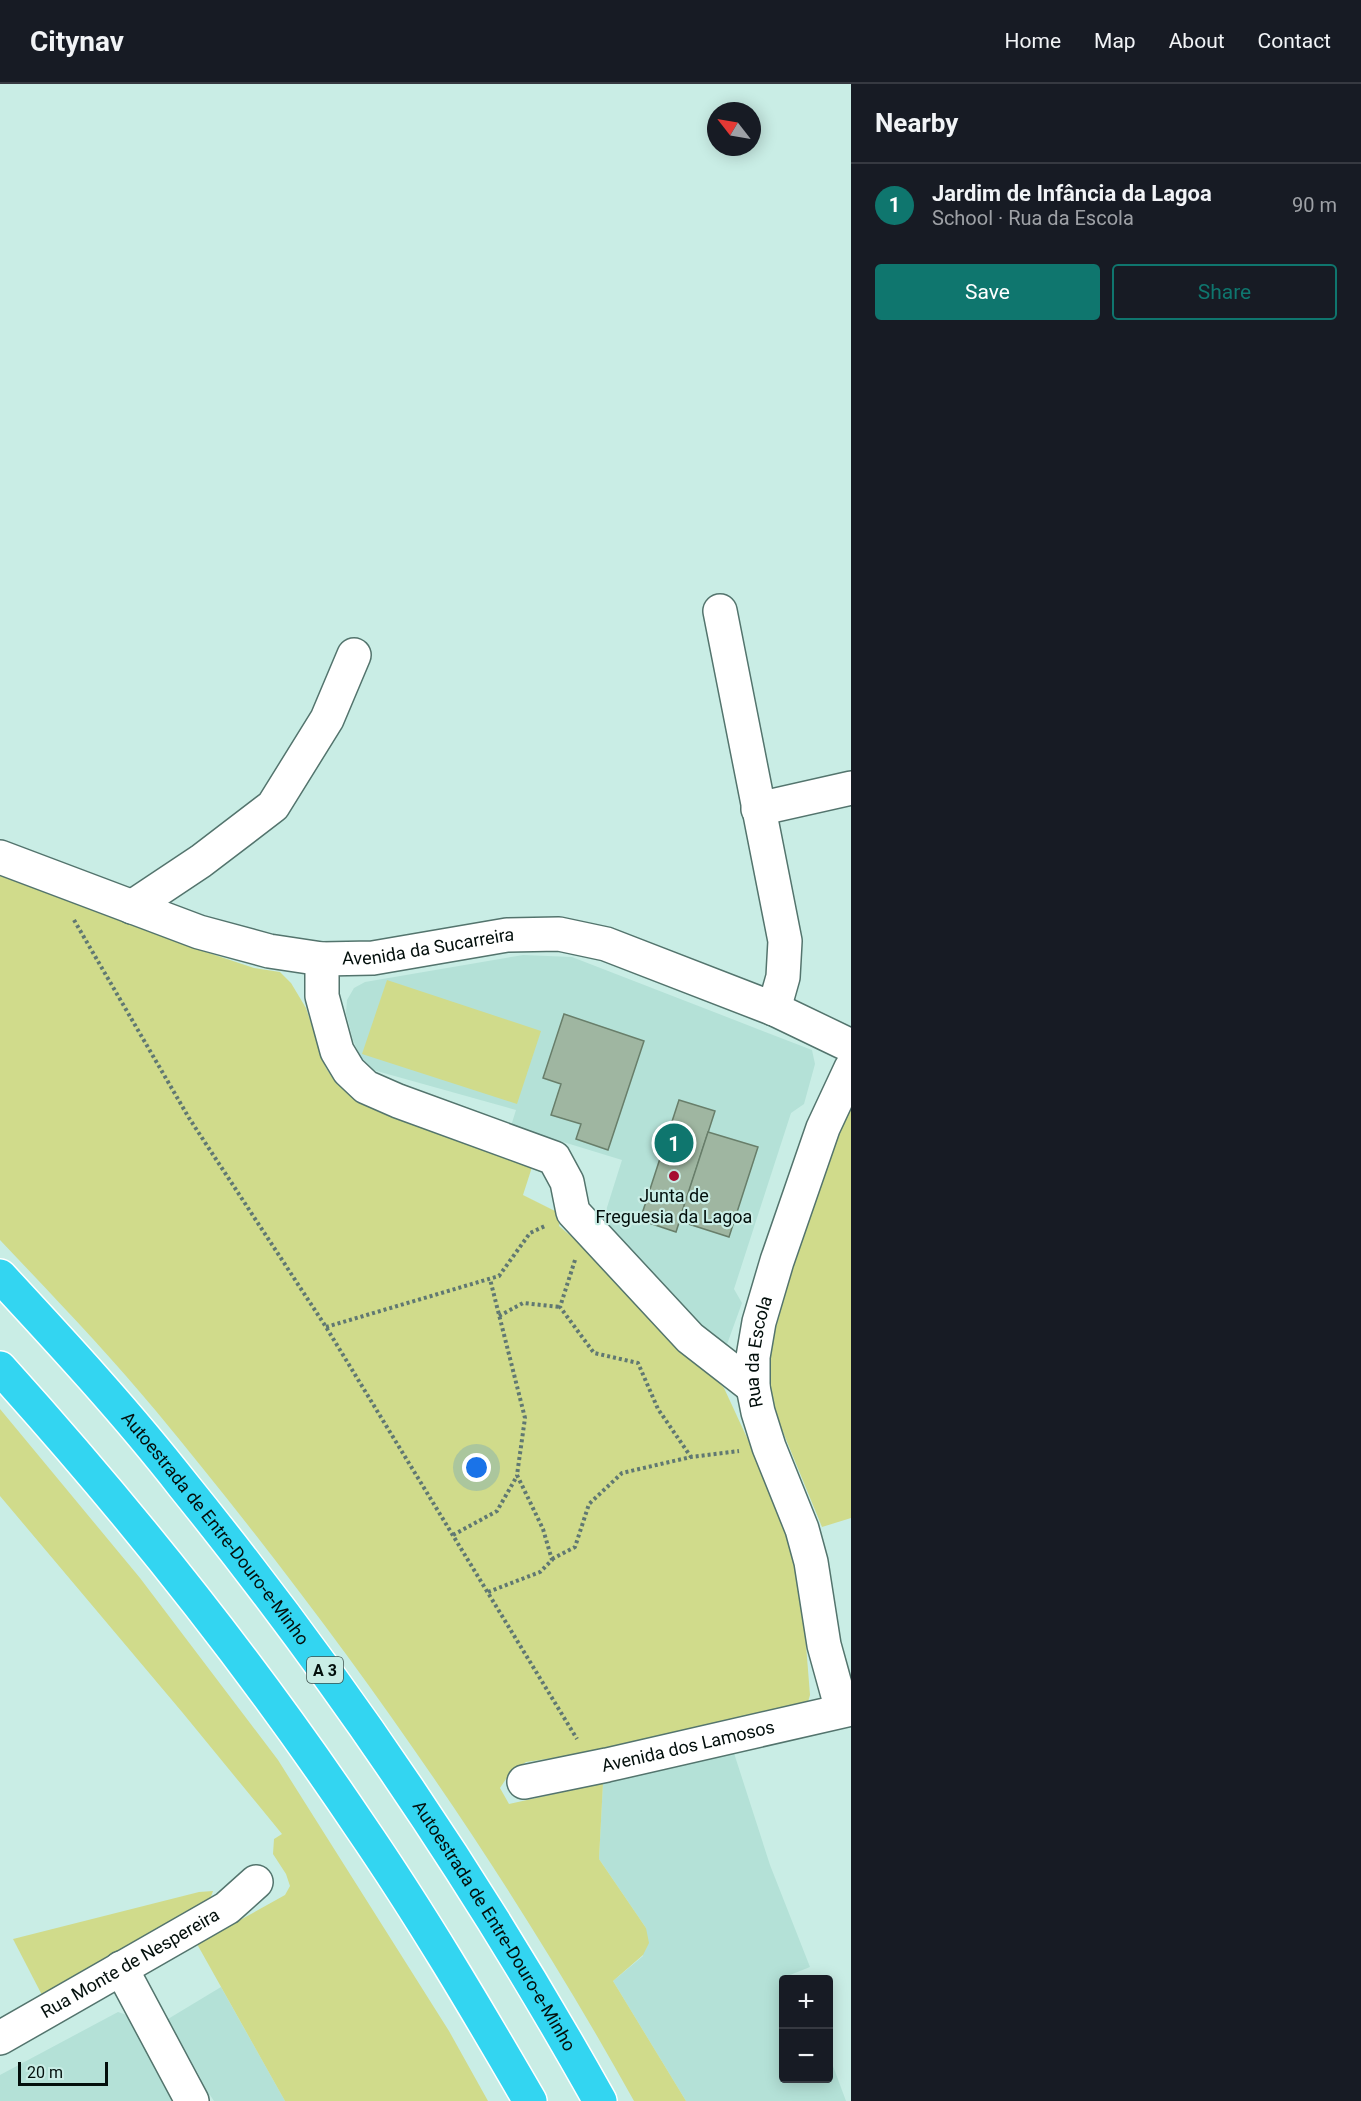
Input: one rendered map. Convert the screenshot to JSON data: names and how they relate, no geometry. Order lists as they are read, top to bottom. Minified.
{"streets":{"highway":["Autoestrada de Entre-Douro-e-Minho","A 3"],"street":["Avenida da Sucarreira","Rua da Escola","Avenida dos Lamosos","Rua Monte de Nespereira"]},"crossings":[["Rua da Escola","Avenida dos Lamosos"]],"places":["Junta de Freguesia da Lagoa"],"scale_bar":"20 m","north":"top left","page":{"header":"Citynav","nav":["Home","Map","About","Contact"],"heading":"Nearby","list":[{"mark":"1","name":"Jardim de Infância da Lagoa","note":"School · Rua da Escola","value":"90 m"}],"buttons":["Save","Share"],"pins":"1","map_buttons":["+","−"],"scale":"20 m"}}
